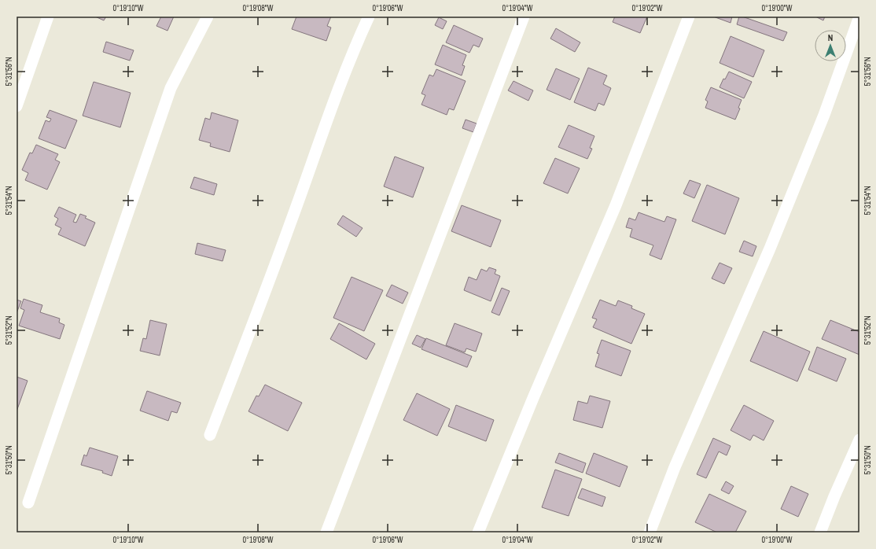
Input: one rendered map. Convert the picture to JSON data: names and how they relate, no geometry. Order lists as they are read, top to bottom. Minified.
{"north":"top","coordinates":["0°19'10\"W","0°19'08\"W","0°19'06\"W","0°19'04\"W","0°19'02\"W","0°19'00\"W","5°31'56\"N","5°31'54\"N","5°31'52\"N","5°31'50\"N"]}
